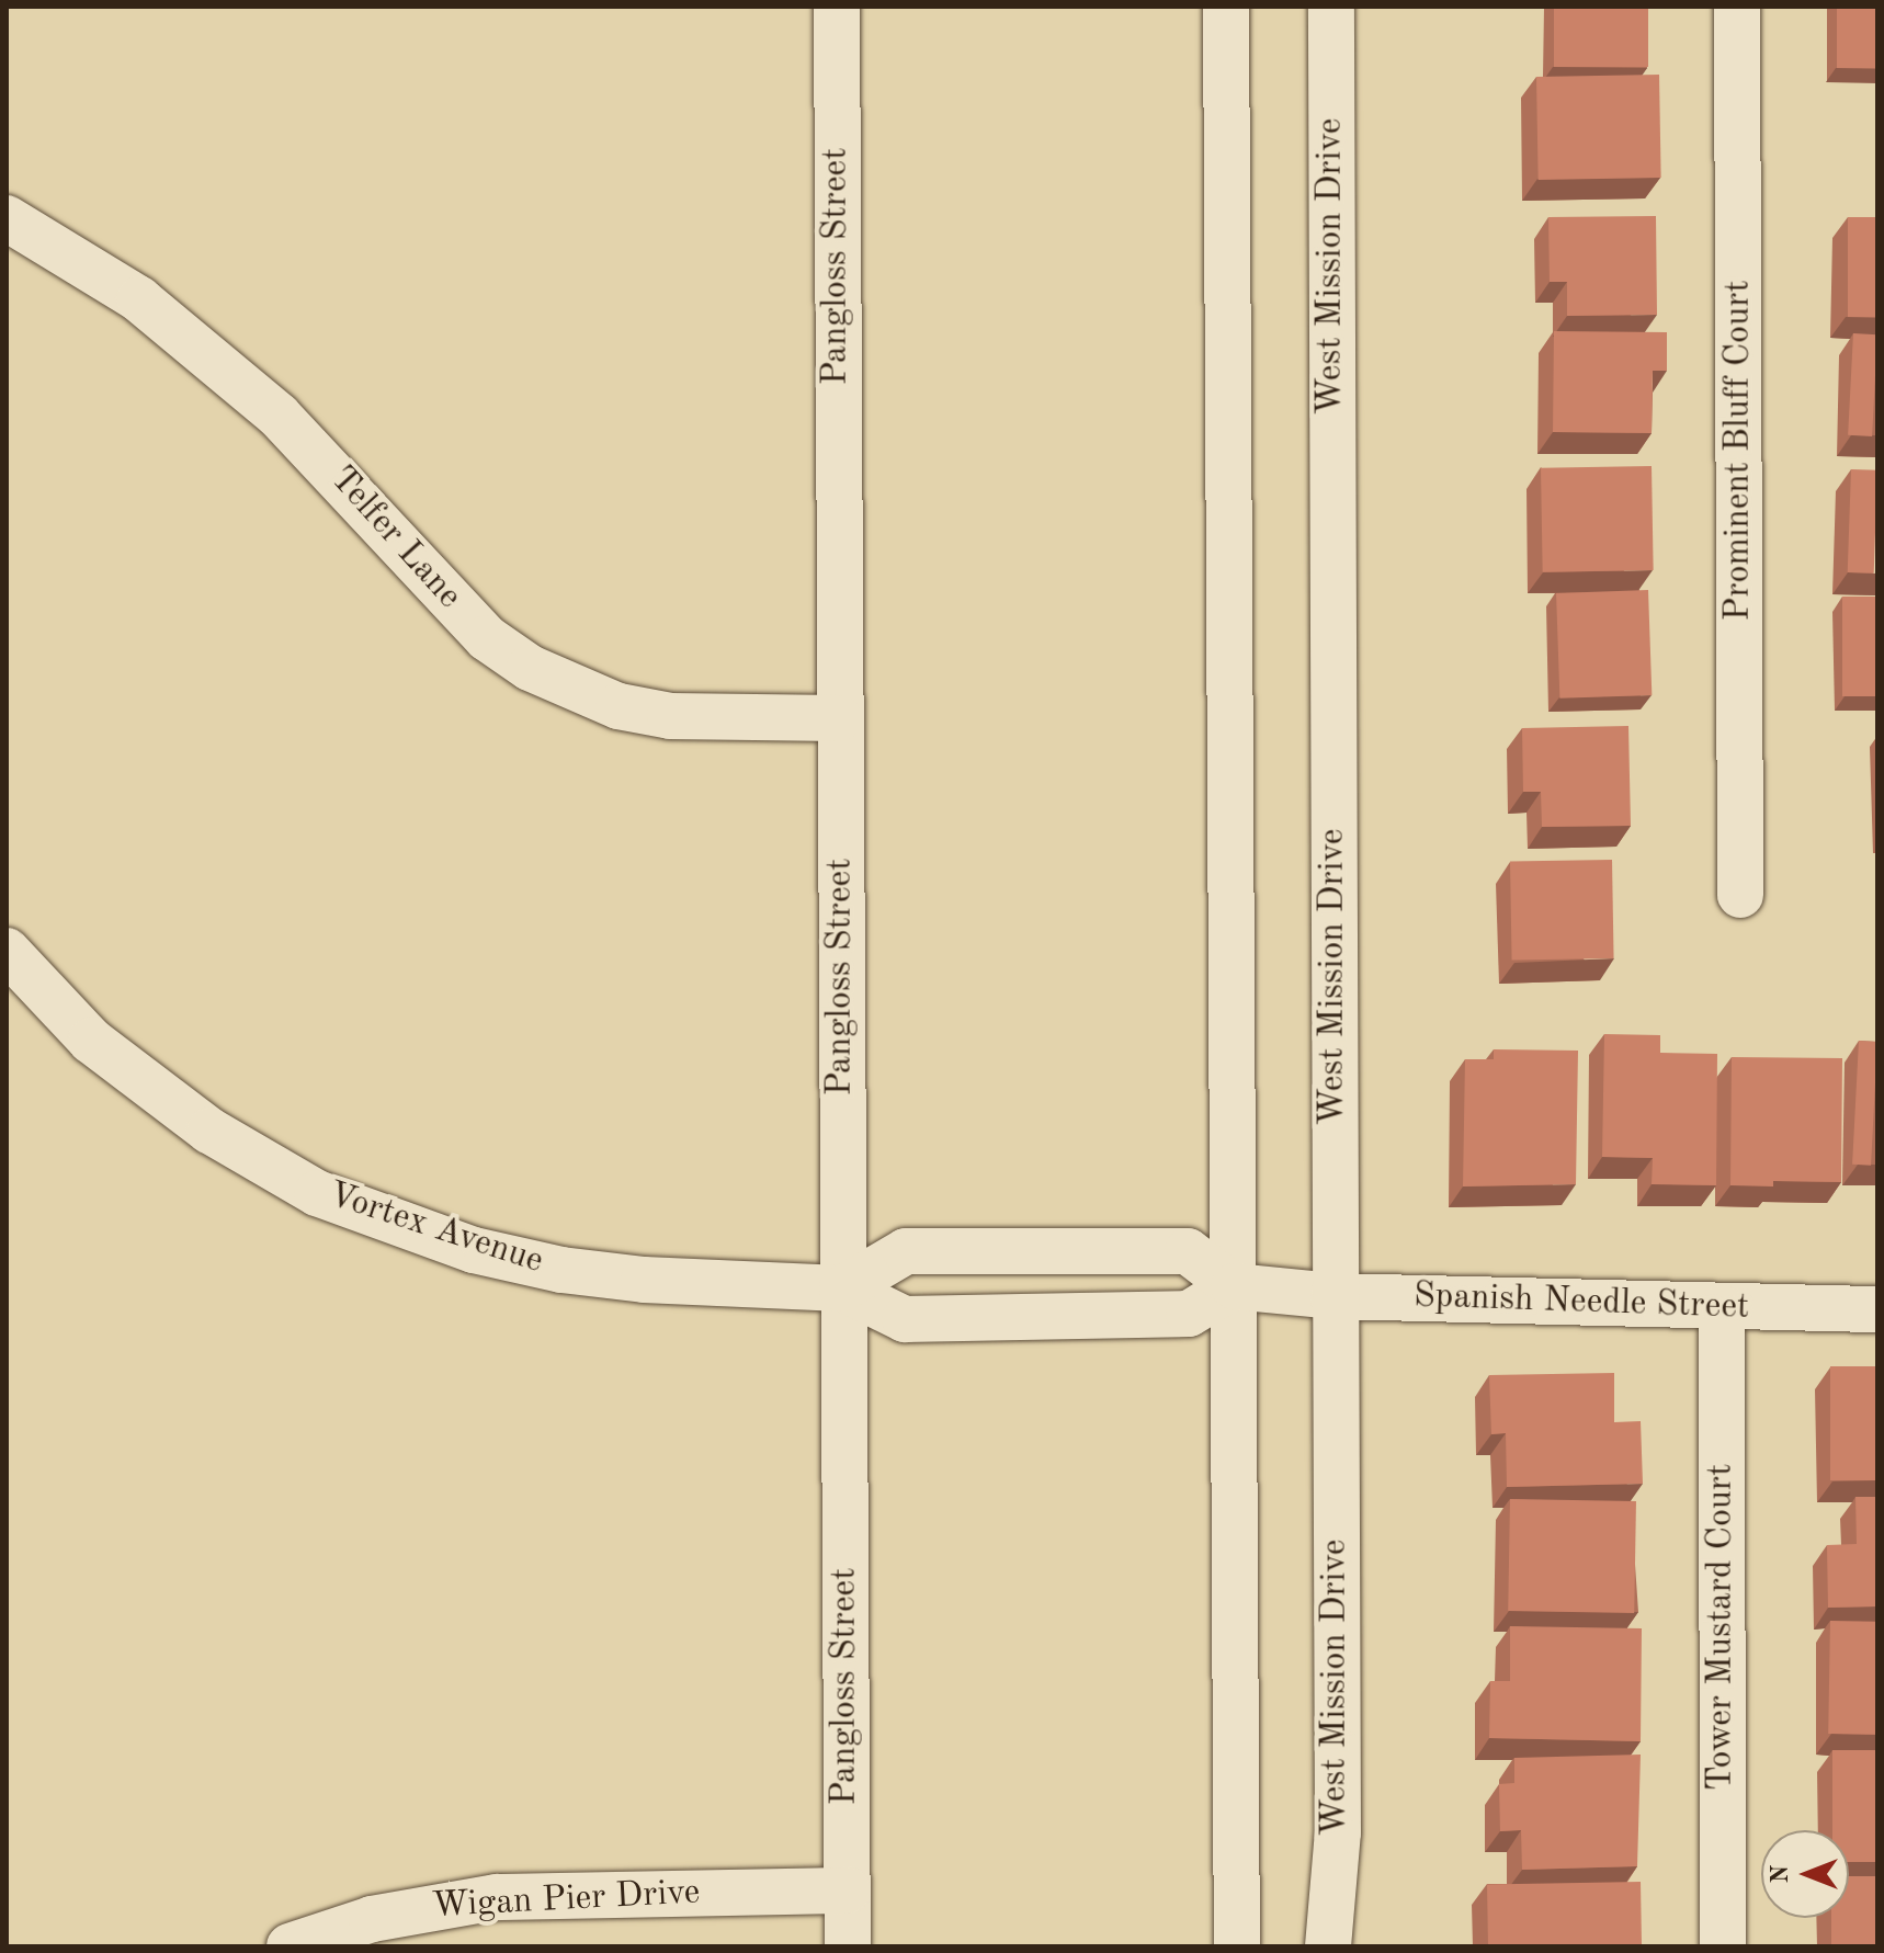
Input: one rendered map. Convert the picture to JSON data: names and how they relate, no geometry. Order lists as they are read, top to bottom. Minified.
{"streets":{"street":["Pangloss Street","West Mission Drive","Prominent Bluff Court","Telfer Lane","Vortex Avenue","Spanish Needle Street","Tower Mustard Court","Wigan Pier Drive"]},"crossings":[["Pangloss Street","Telfer Lane"],["Pangloss Street","Vortex Avenue"],["Pangloss Street","Wigan Pier Drive"],["West Mission Drive","Spanish Needle Street"],["Vortex Avenue","Spanish Needle Street"],["Spanish Needle Street","Tower Mustard Court"]],"north":"left"}
